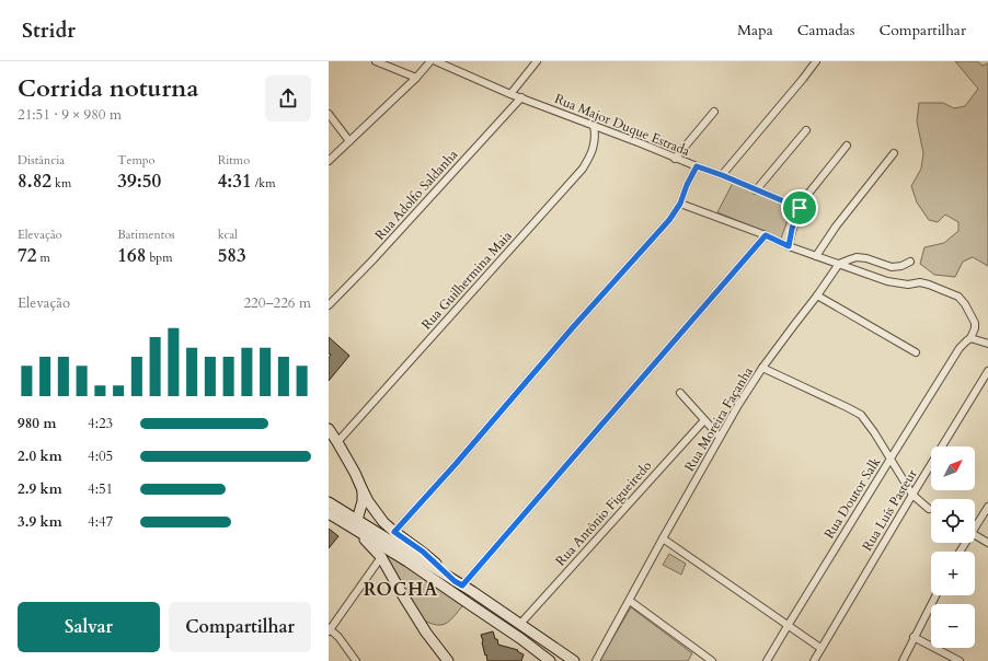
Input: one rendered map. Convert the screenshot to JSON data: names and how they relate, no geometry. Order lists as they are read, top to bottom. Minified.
{"streets":{"street":["Rua Major Duque Estrada","Rua Adolfo Saldanha","Rua Guilhermina Maia","Rua Moreira Façanha","Rua Doutor Salk","Rua Luís Pasteur","Rua Antônio Figueiredo"]},"crossings":[["Rua Major Duque Estrada","Rua Adolfo Saldanha"],["Rua Major Duque Estrada","Rua Guilhermina Maia"]],"districts":["ROCHA"],"north":"top right","page":{"header":"Stridr","nav":["Mapa","Camadas","Compartilhar"],"heading":["Corrida noturna","21:51 · 9 × 980 m"],"stats":[["Distância","8.82 km"],["Tempo","39:50"],["Ritmo","4:31 /km"],["Elevação","72 m"],["Batimentos","168 bpm"],["kcal","583"]],"chart":["Elevação","220–226 m"],"list":[{"name":"980 m","note":"4:23"},{"name":"2.0 km","note":"4:05"},{"name":"2.9 km","note":"4:51"},{"name":"3.9 km","note":"4:47"}],"map_buttons":["+","−"],"buttons":["Salvar","Compartilhar"]}}
